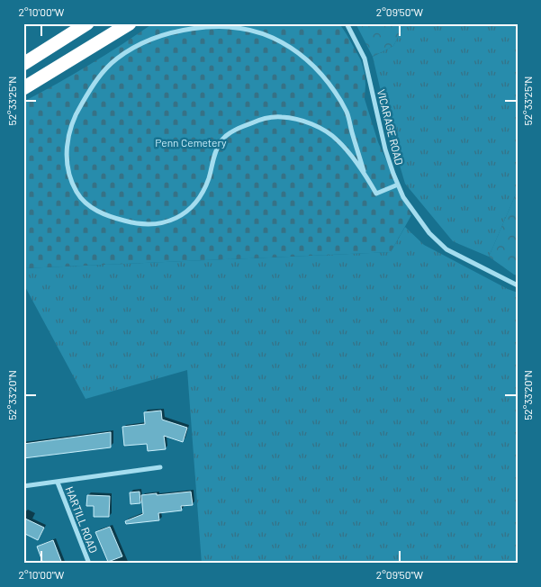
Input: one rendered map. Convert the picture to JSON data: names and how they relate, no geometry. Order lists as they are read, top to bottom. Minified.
{"streets":{"street":["VICARAGE ROAD","HARTILL ROAD"]},"parks":["Penn Cemetery"],"coordinates":["2°10'00\"W","2°09'50\"W","52°33'25\"N","52°33'20\"N"]}
